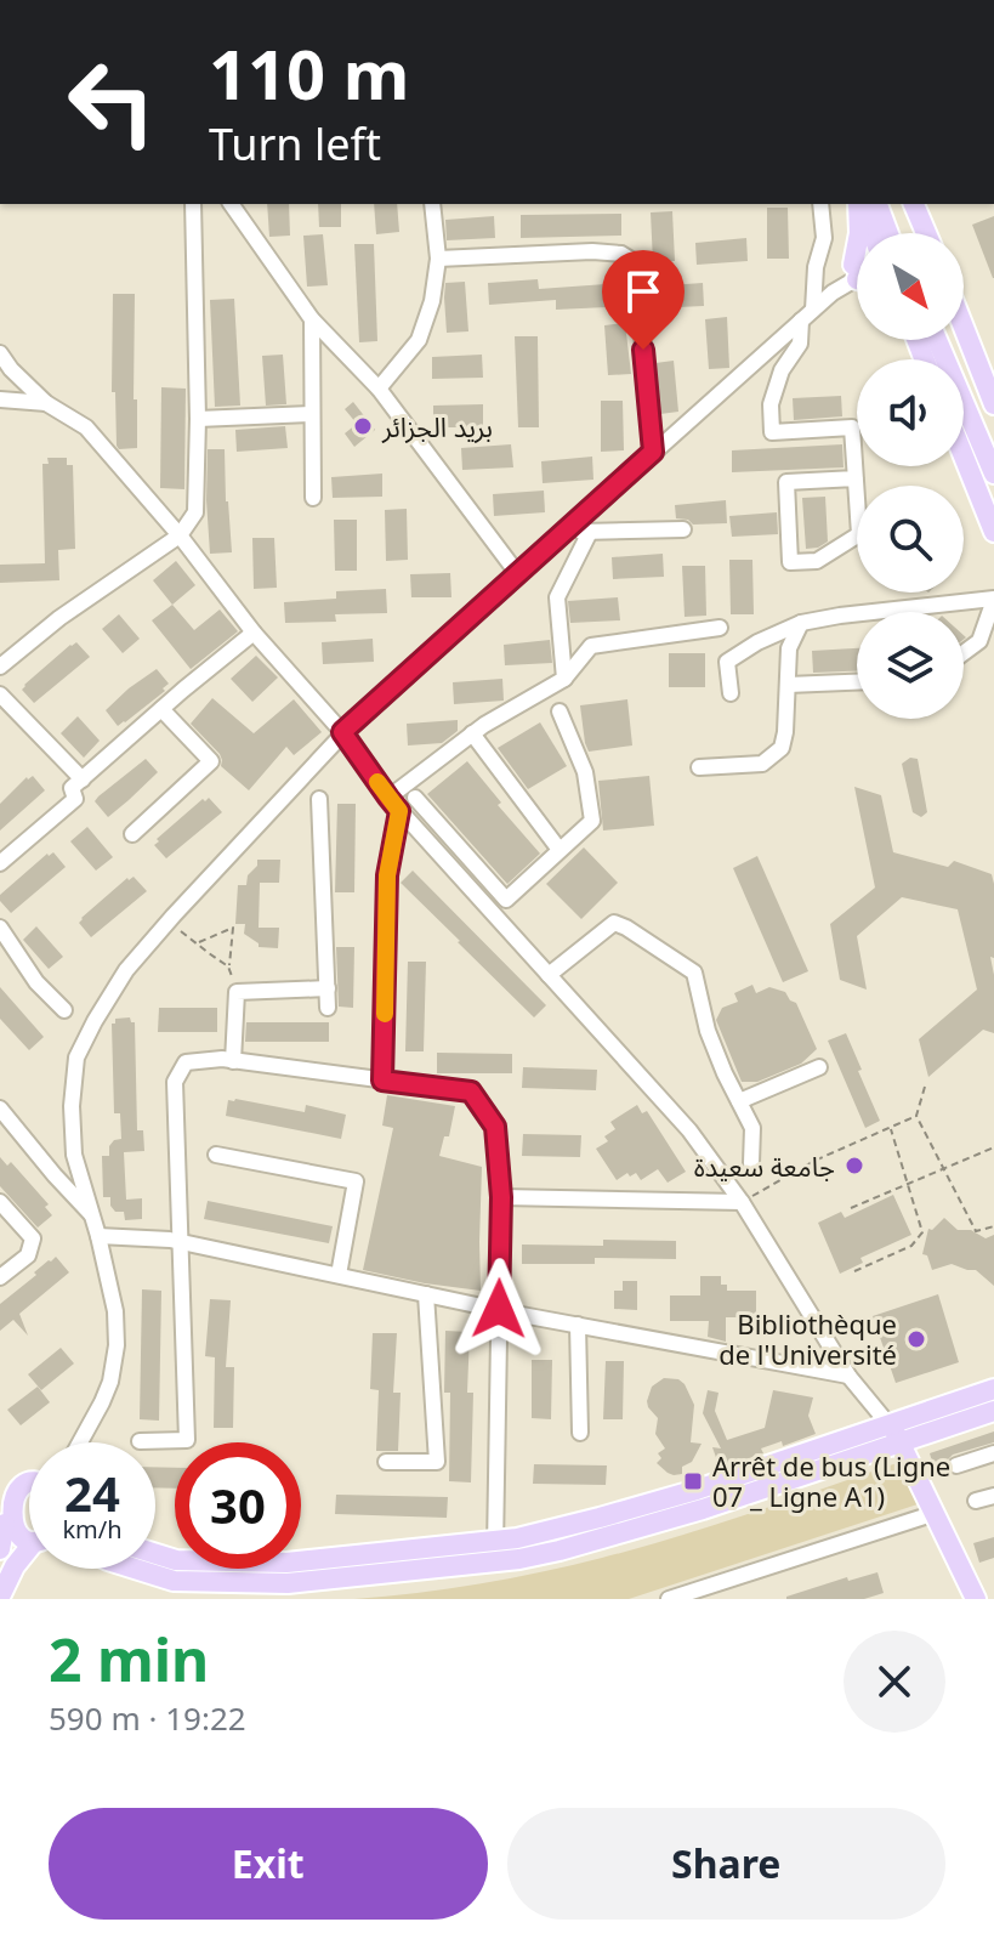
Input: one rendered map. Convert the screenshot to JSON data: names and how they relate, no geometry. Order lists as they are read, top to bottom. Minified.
{"places":{"other":["بريد الجزائر","جامعة سعيدة","Bibliothèque de l'Université"],"transit":["Arrêt de bus (Ligne 07 _ Ligne A1)"]},"north":"bottom right","page":{"turn":["110 m","Turn left"],"speed":"24 km/h","limit":"30","heading":["2 min","590 m · 19:22"],"buttons":["Exit","Share"]}}
